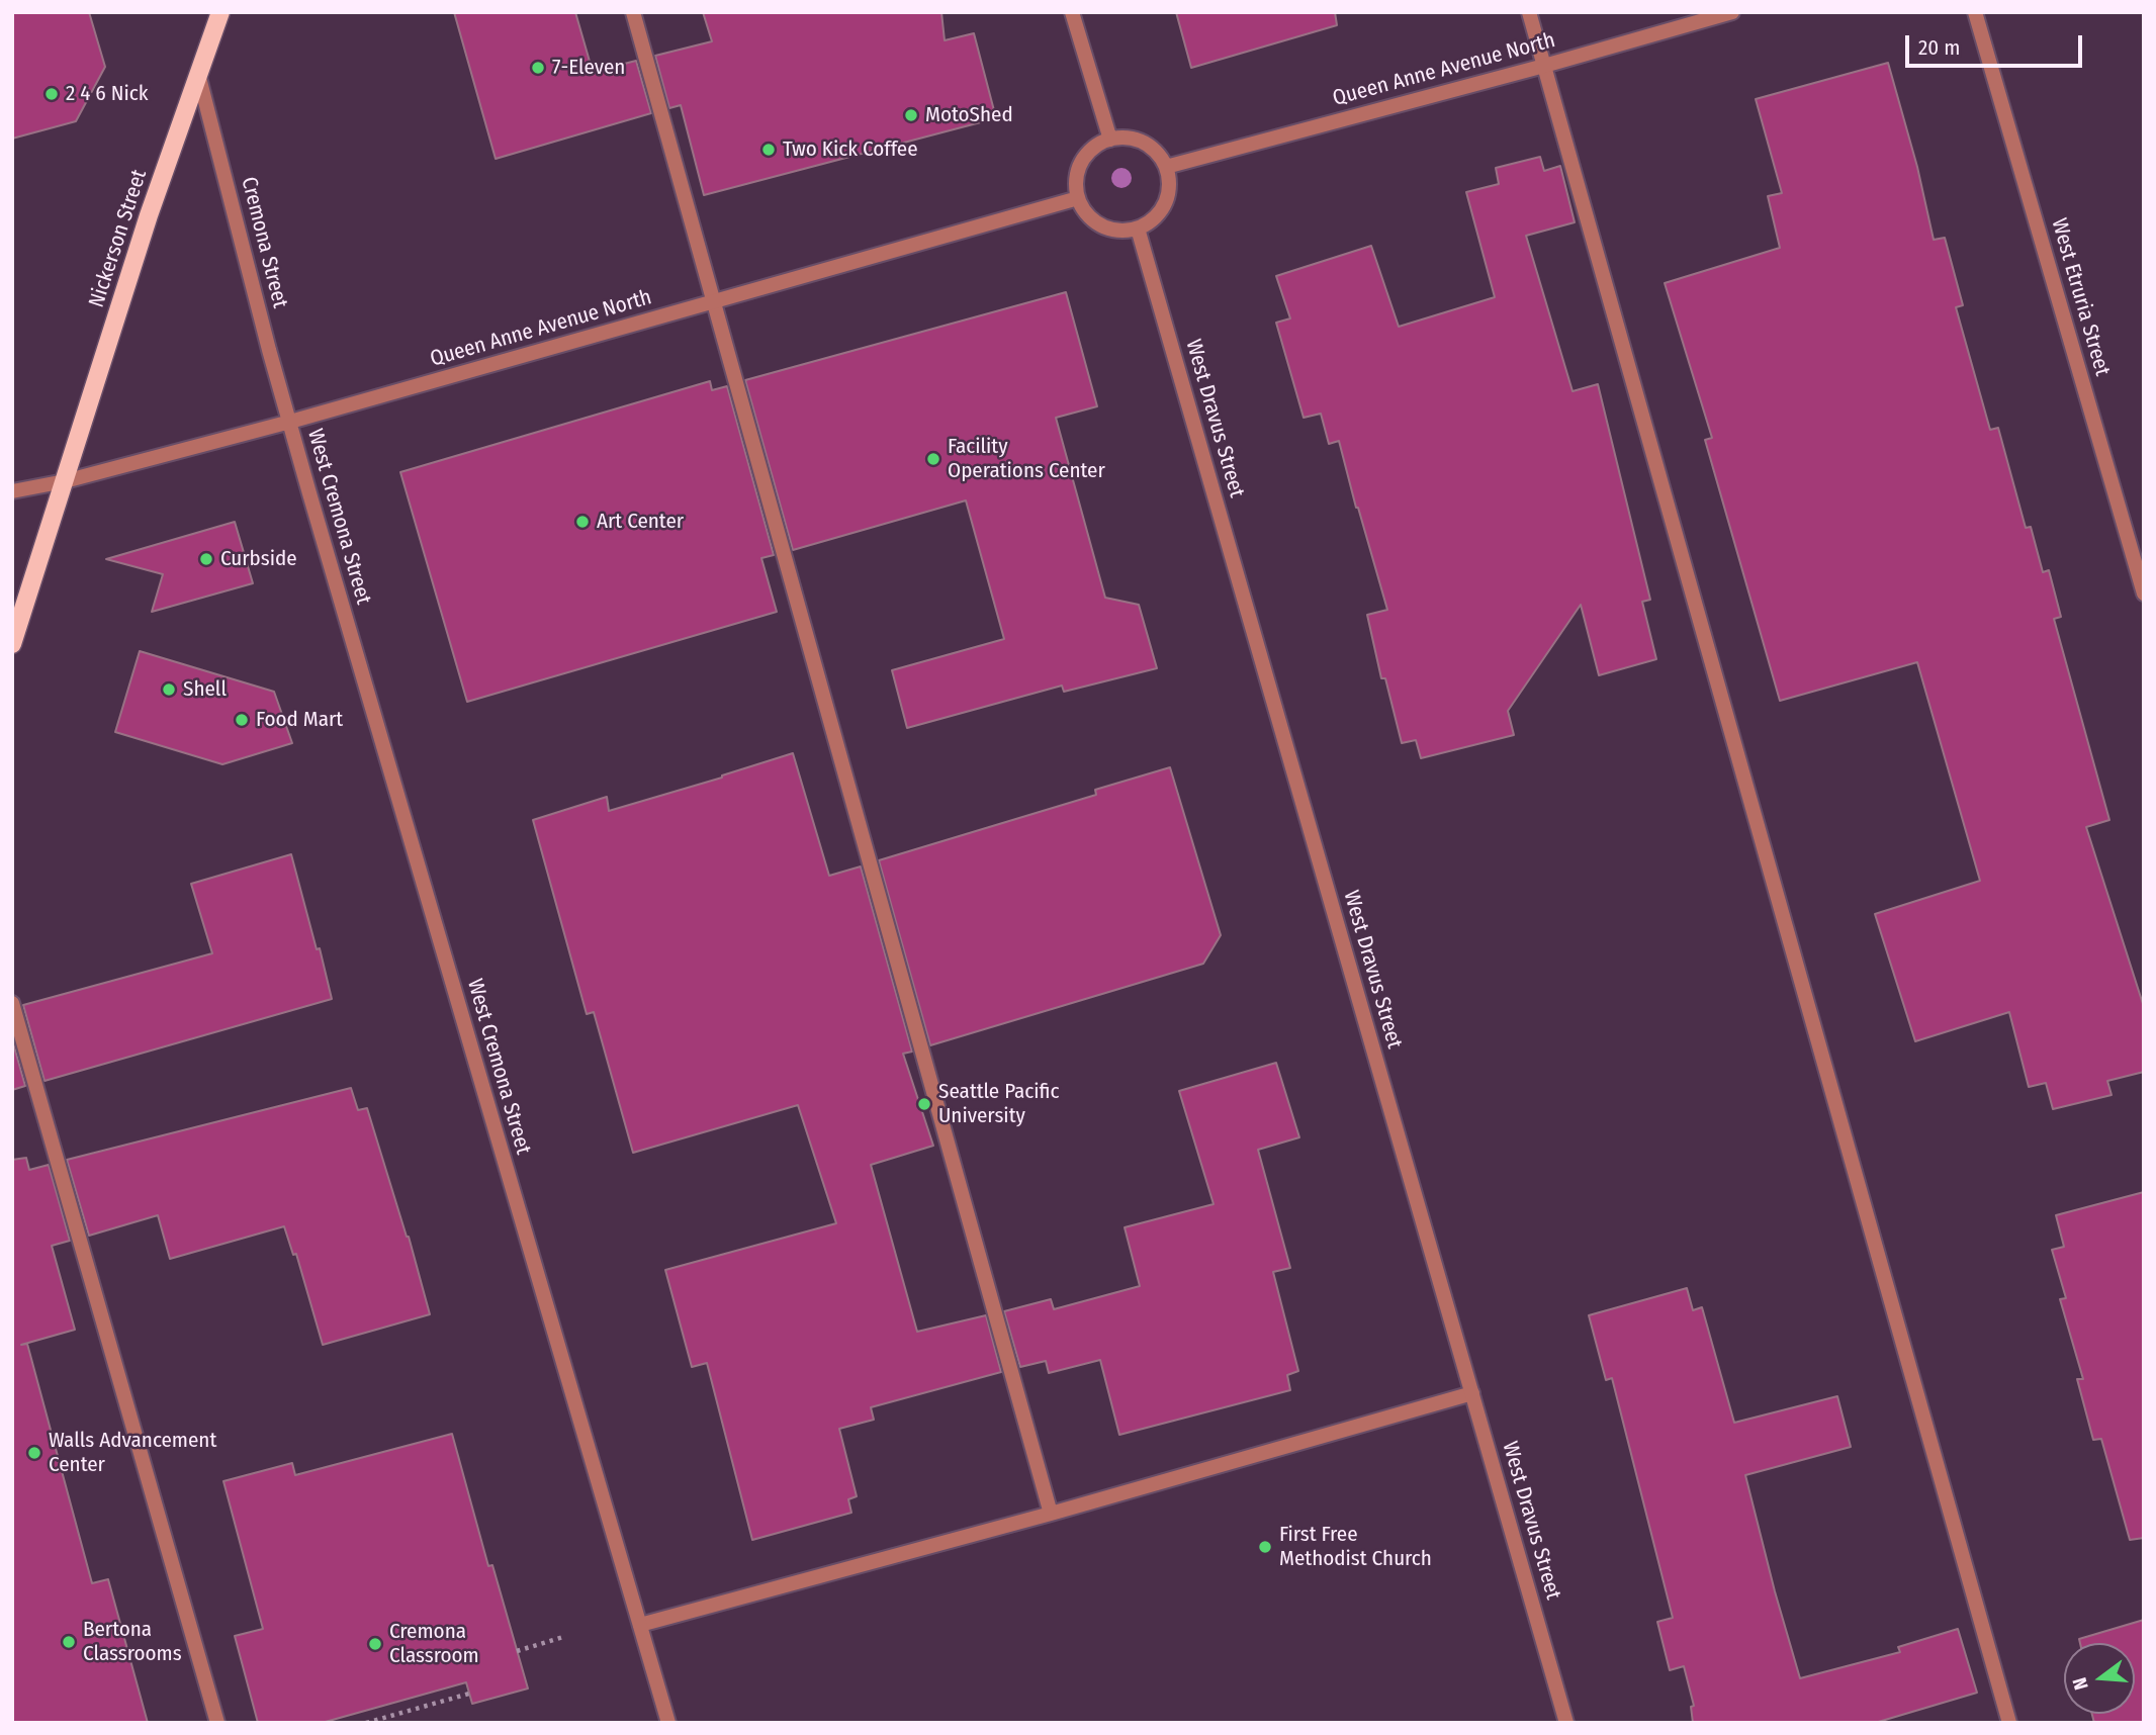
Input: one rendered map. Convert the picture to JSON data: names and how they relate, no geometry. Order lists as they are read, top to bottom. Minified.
{"streets":{"main road":["Nickerson Street"],"street":["Queen Anne Avenue North","Cremona Street","West Etruria Street","West Dravus Street","West Cremona Street"]},"crossings":[["Queen Anne Avenue North","Nickerson Street"],["Queen Anne Avenue North","Cremona Street"],["Queen Anne Avenue North","West Dravus Street"],["Queen Anne Avenue North","West Cremona Street"],["Nickerson Street","Cremona Street"],["Cremona Street","West Cremona Street"]],"places":["7-Eleven","2 4 6 Nick","MotoShed","Two Kick Coffee","Facility Operations Center","Art Center","Curbside","Shell","Food Mart","Seattle Pacific University","Walls Advancement Center","First Free Methodist Church","Bertona Classrooms","Cremona Classroom"],"scale_bar":"20 m","north":"left"}
